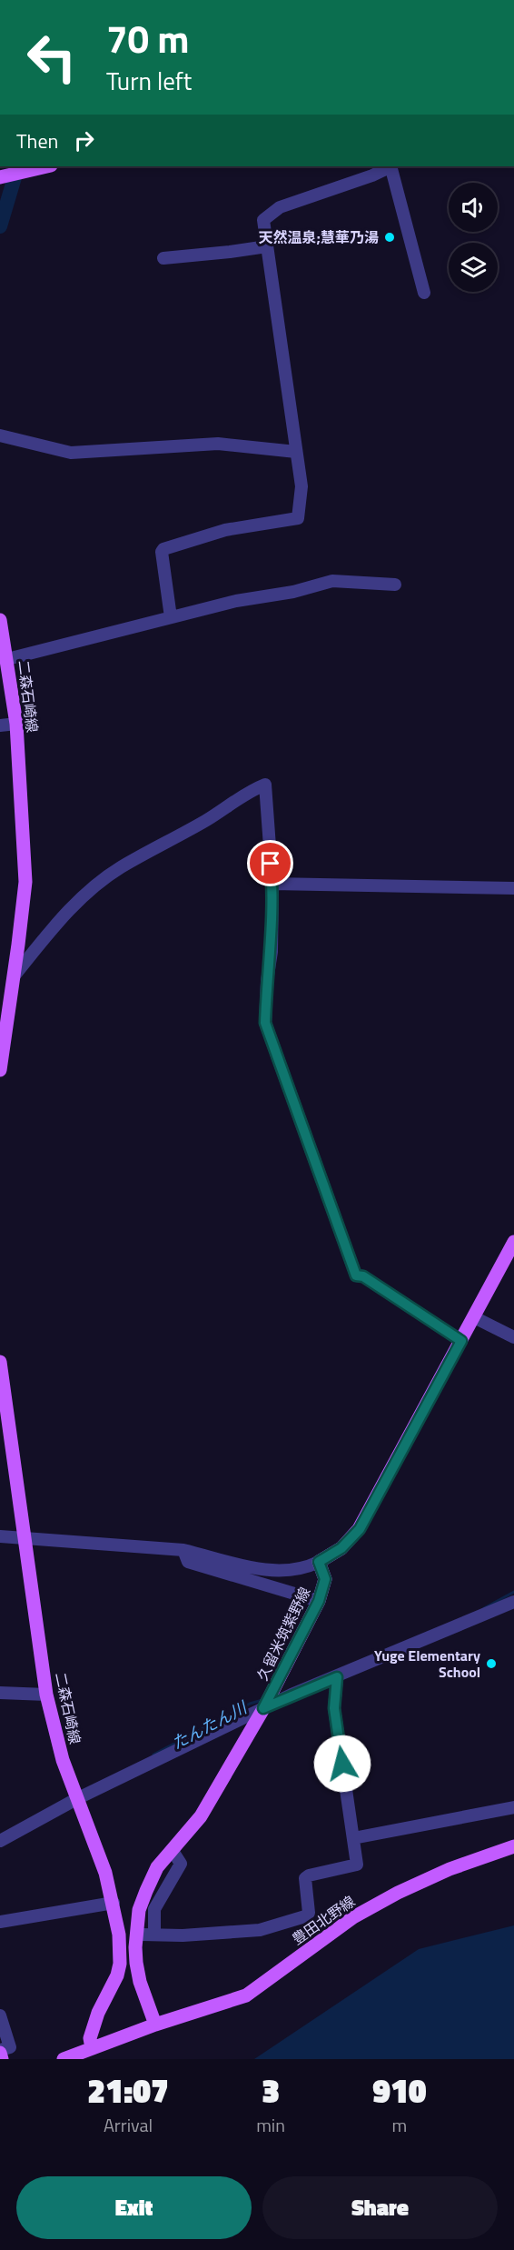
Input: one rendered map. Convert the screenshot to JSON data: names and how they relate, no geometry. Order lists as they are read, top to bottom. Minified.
{"streets":{"main road":["二森石崎線","久留米筑紫野線","豊田北野線"]},"crossings":[["久留米筑紫野線","豊田北野線"]],"water":["たんたん川"],"places":["天然温泉;慧華乃湯","Yuge Elementary School"],"page":{"turn":["70 m","Turn left"],"then":"Then","eta":["21:07","Arrival","3","min","910","m"],"buttons":["Exit","Share"]}}
